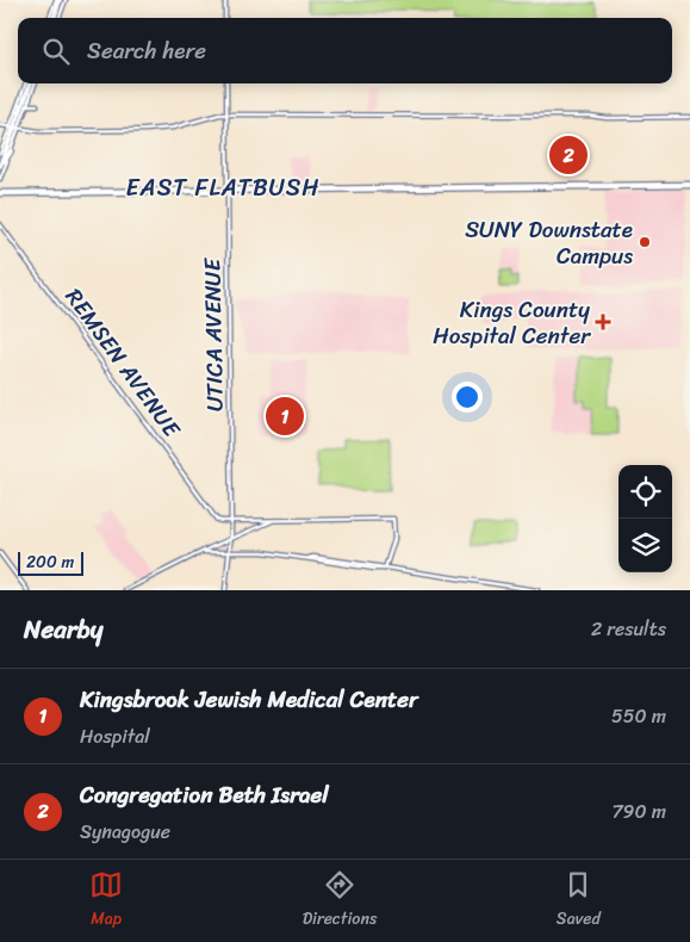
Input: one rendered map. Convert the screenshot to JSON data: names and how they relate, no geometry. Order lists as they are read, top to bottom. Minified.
{"streets":{"main road":["UTICA AVENUE","REMSEN AVENUE"]},"crossings":[["UTICA AVENUE","REMSEN AVENUE"]],"districts":["EAST FLATBUSH"],"places":{"other":["SUNY Downstate Campus"],"health":["Kings County Hospital Center"]},"scale_bar":"200 m","page":{"search":"Search here","pins":["2","1"],"scale":"200 m","heading":["Nearby","2 results"],"list":[{"mark":"1","name":"Kingsbrook Jewish Medical Center","note":"Hospital","value":"550 m"},{"mark":"2","name":"Congregation Beth Israel","note":"Synagogue","value":"790 m"}],"nav":["Map","Directions","Saved"]}}
